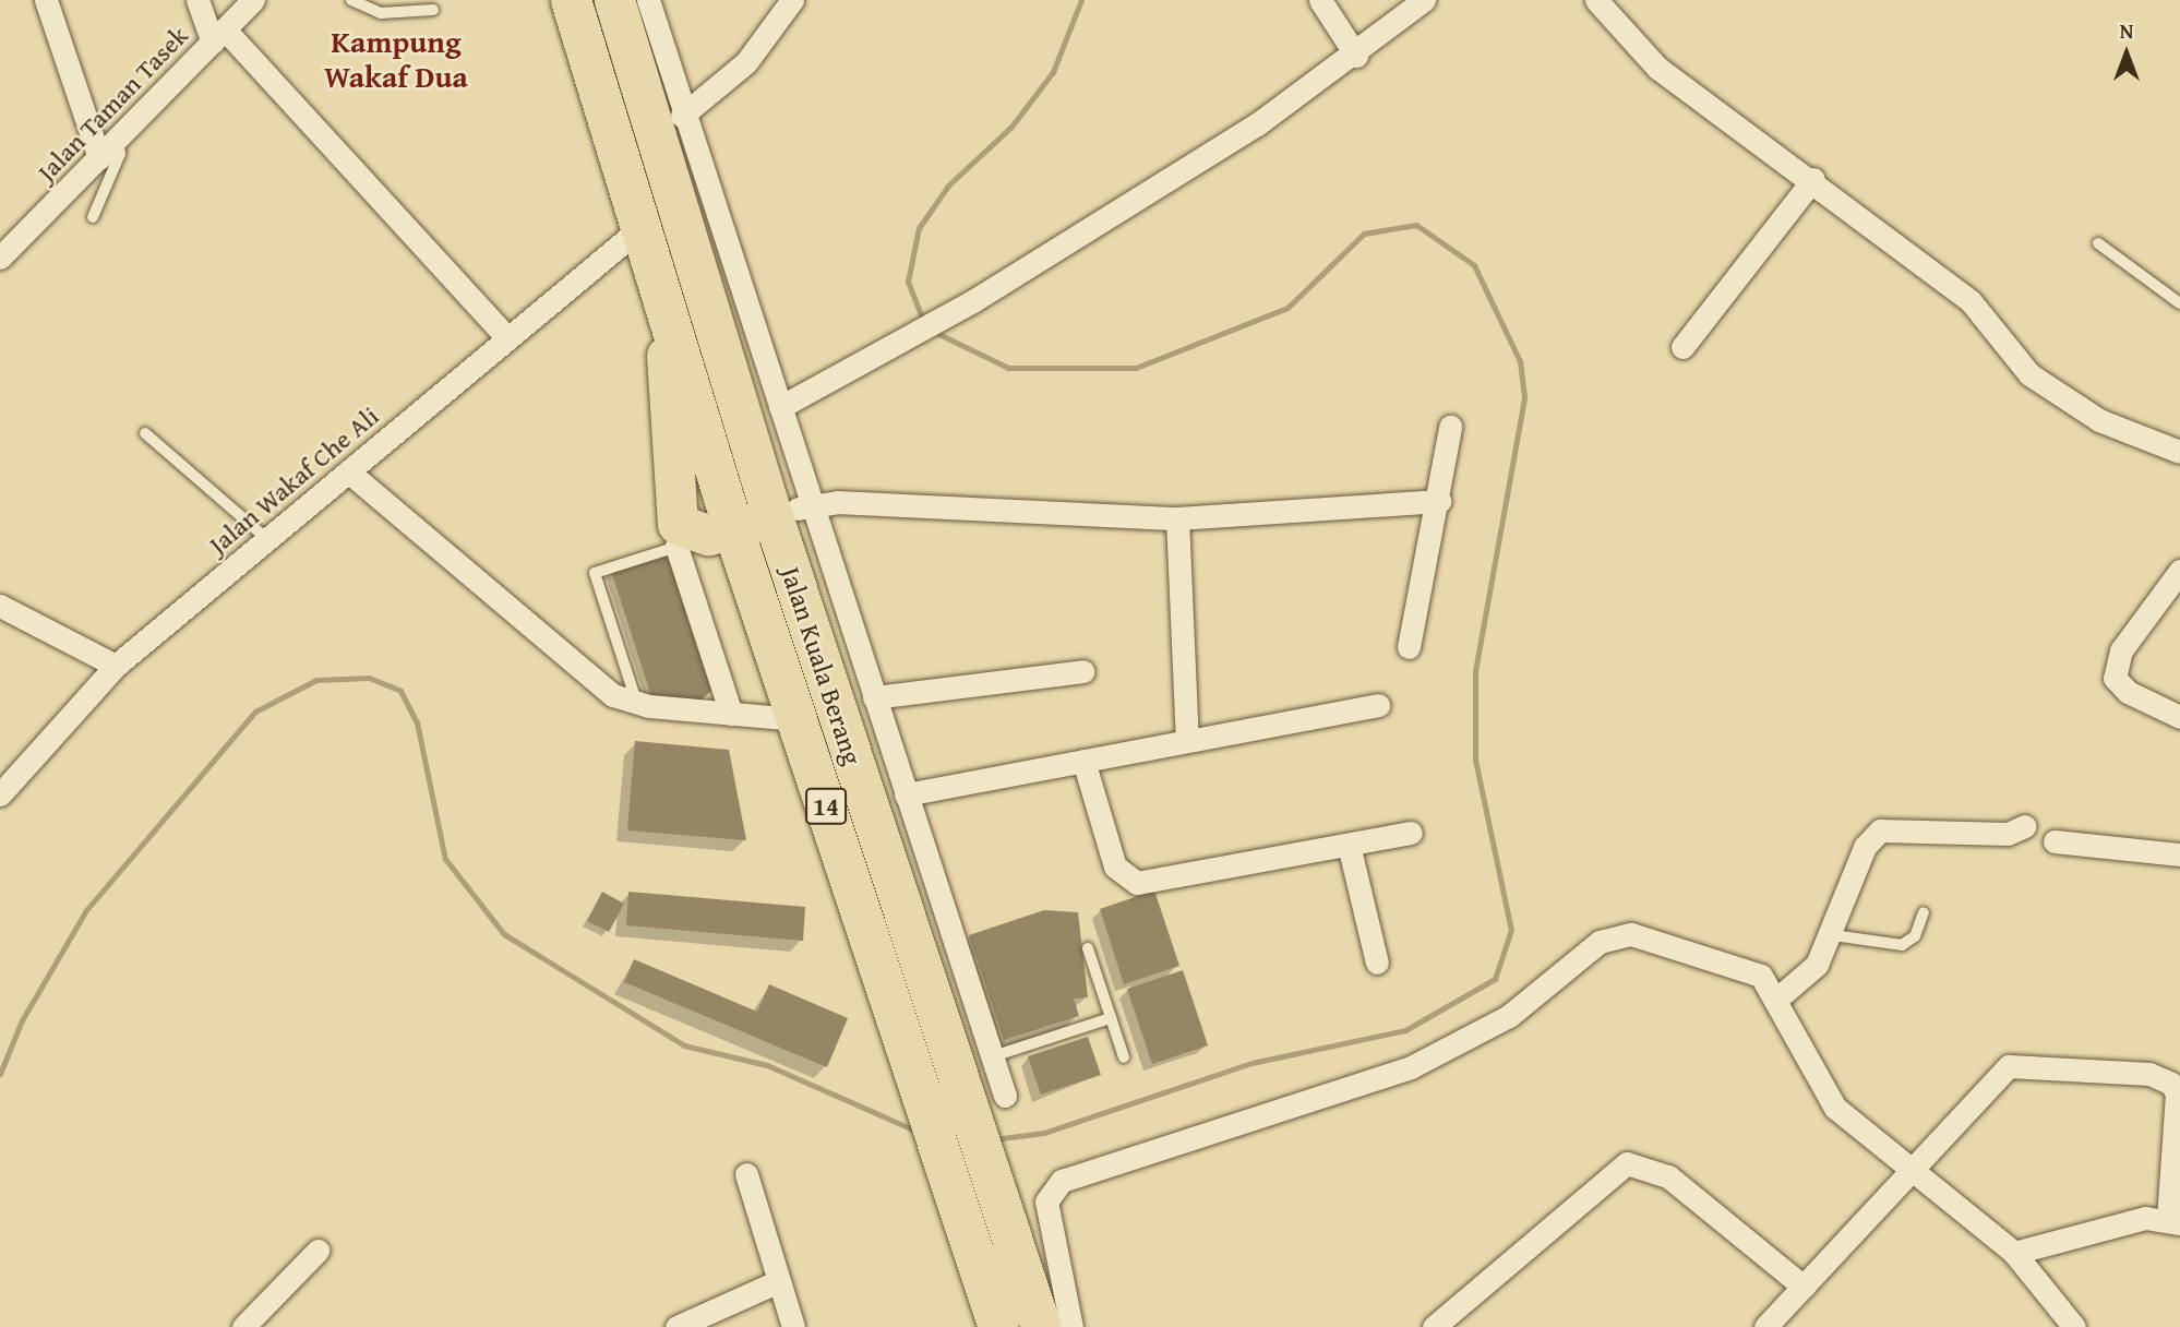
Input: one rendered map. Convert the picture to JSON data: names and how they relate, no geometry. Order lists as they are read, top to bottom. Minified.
{"streets":{"highway":["Jalan Kuala Berang","14"],"street":["Jalan Taman Tasek","Jalan Wakaf Che Ali"]},"crossings":[["Jalan Wakaf Che Ali","Jalan Kuala Berang"]],"districts":["Kampung Wakaf Dua"],"north":"top"}
